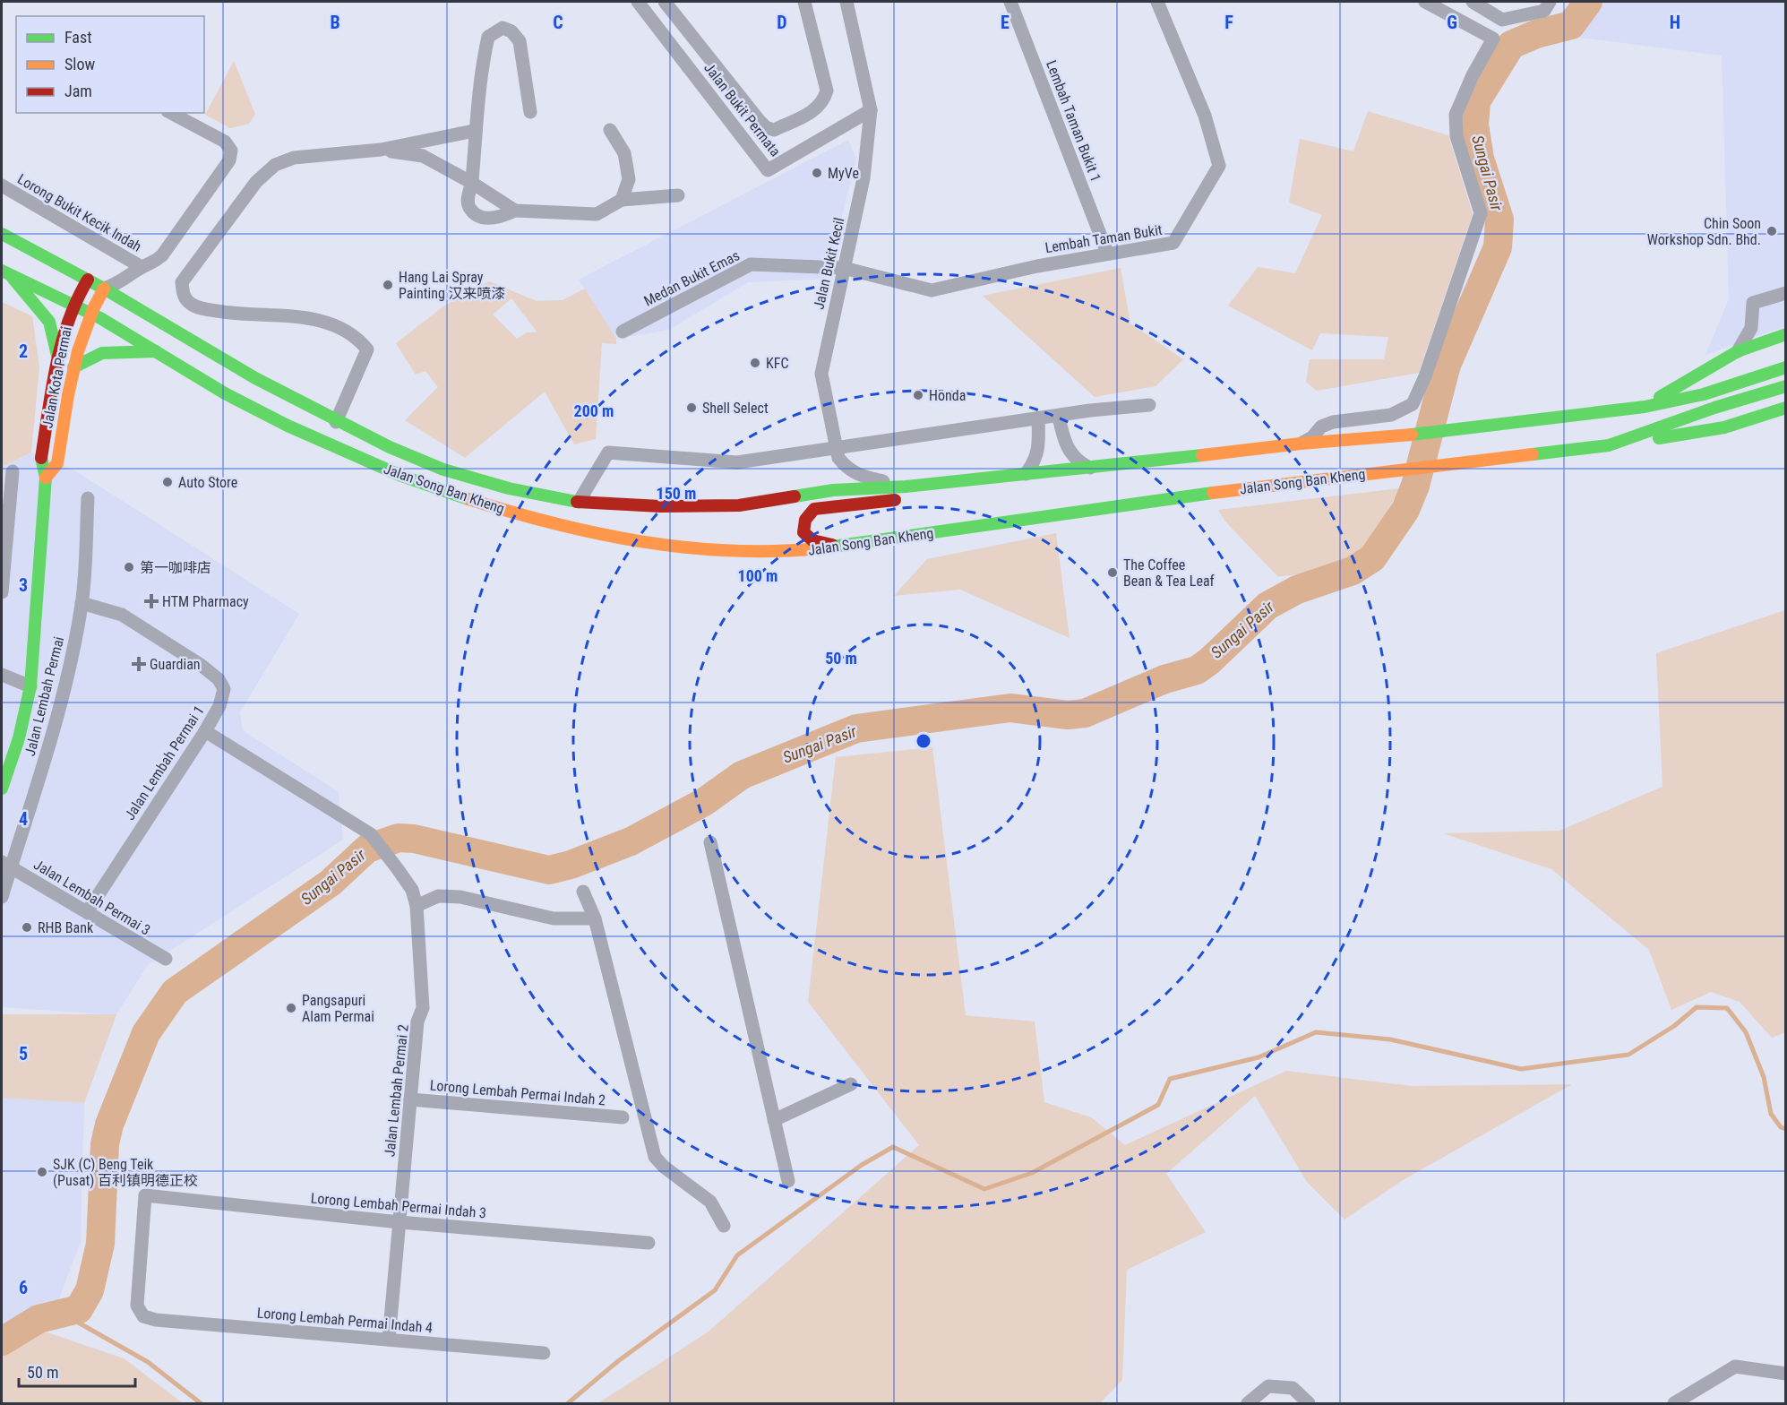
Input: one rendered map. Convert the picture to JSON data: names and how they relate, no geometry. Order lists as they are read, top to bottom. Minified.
{"streets":{"main road":["Jalan Kota Permai","Jalan Song Ban Kheng"],"street":["Jalan Bukit Permata","Lembah Taman Bukit 1","Lorong Bukit Kecik Indah","Lembah Taman Bukit","Jalan Bukit Kecil","Medan Bukit Emas","Jalan Lembah Permai","Jalan Lembah Permai 1","Jalan Lembah Permai 3","Jalan Lembah Permai 2","Lorong Lembah Permai Indah 2","Lorong Lembah Permai Indah 3","Lorong Lembah Permai Indah 4"]},"crossings":[["Jalan Bukit Permata","Jalan Bukit Kecil"],["Lembah Taman Bukit 1","Lembah Taman Bukit"],["Lembah Taman Bukit","Jalan Bukit Kecil"],["Lembah Taman Bukit","Medan Bukit Emas"],["Jalan Bukit Kecil","Medan Bukit Emas"],["Jalan Bukit Kecil","Jalan Song Ban Kheng"],["Jalan Kota Permai","Jalan Song Ban Kheng"],["Jalan Lembah Permai","Jalan Lembah Permai 1"],["Jalan Lembah Permai","Jalan Lembah Permai 3"],["Jalan Lembah Permai 1","Jalan Lembah Permai 3"],["Jalan Lembah Permai 1","Jalan Lembah Permai 2"],["Jalan Lembah Permai 2","Lorong Lembah Permai Indah 2"],["Jalan Lembah Permai 2","Lorong Lembah Permai Indah 3"],["Jalan Lembah Permai 2","Lorong Lembah Permai Indah 4"],["Lorong Lembah Permai Indah 3","Lorong Lembah Permai Indah 4"]],"water":["Sungai Pasir"],"places":{"other":["MyVe","Chin Soon Workshop Sdn. Bhd.","Hang Lai Spray Painting 汉来喷漆","KFC","Honda","Shell Select","Auto Store","第一咖啡店","The Coffee Bean & Tea Leaf","RHB Bank","Pangsapuri Alam Permai","SJK (C) Beng Teik (Pusat) 百利镇明德正校"],"health":["HTM Pharmacy","Guardian"]},"legend":["Fast","Slow","Jam"],"scale_bar":"50 m","grid":{"columns":["B","C","D","E","F","G","H"],"rows":["2","3","4","5","6"]},"rings":["200 m","150 m","100 m","50 m"]}
